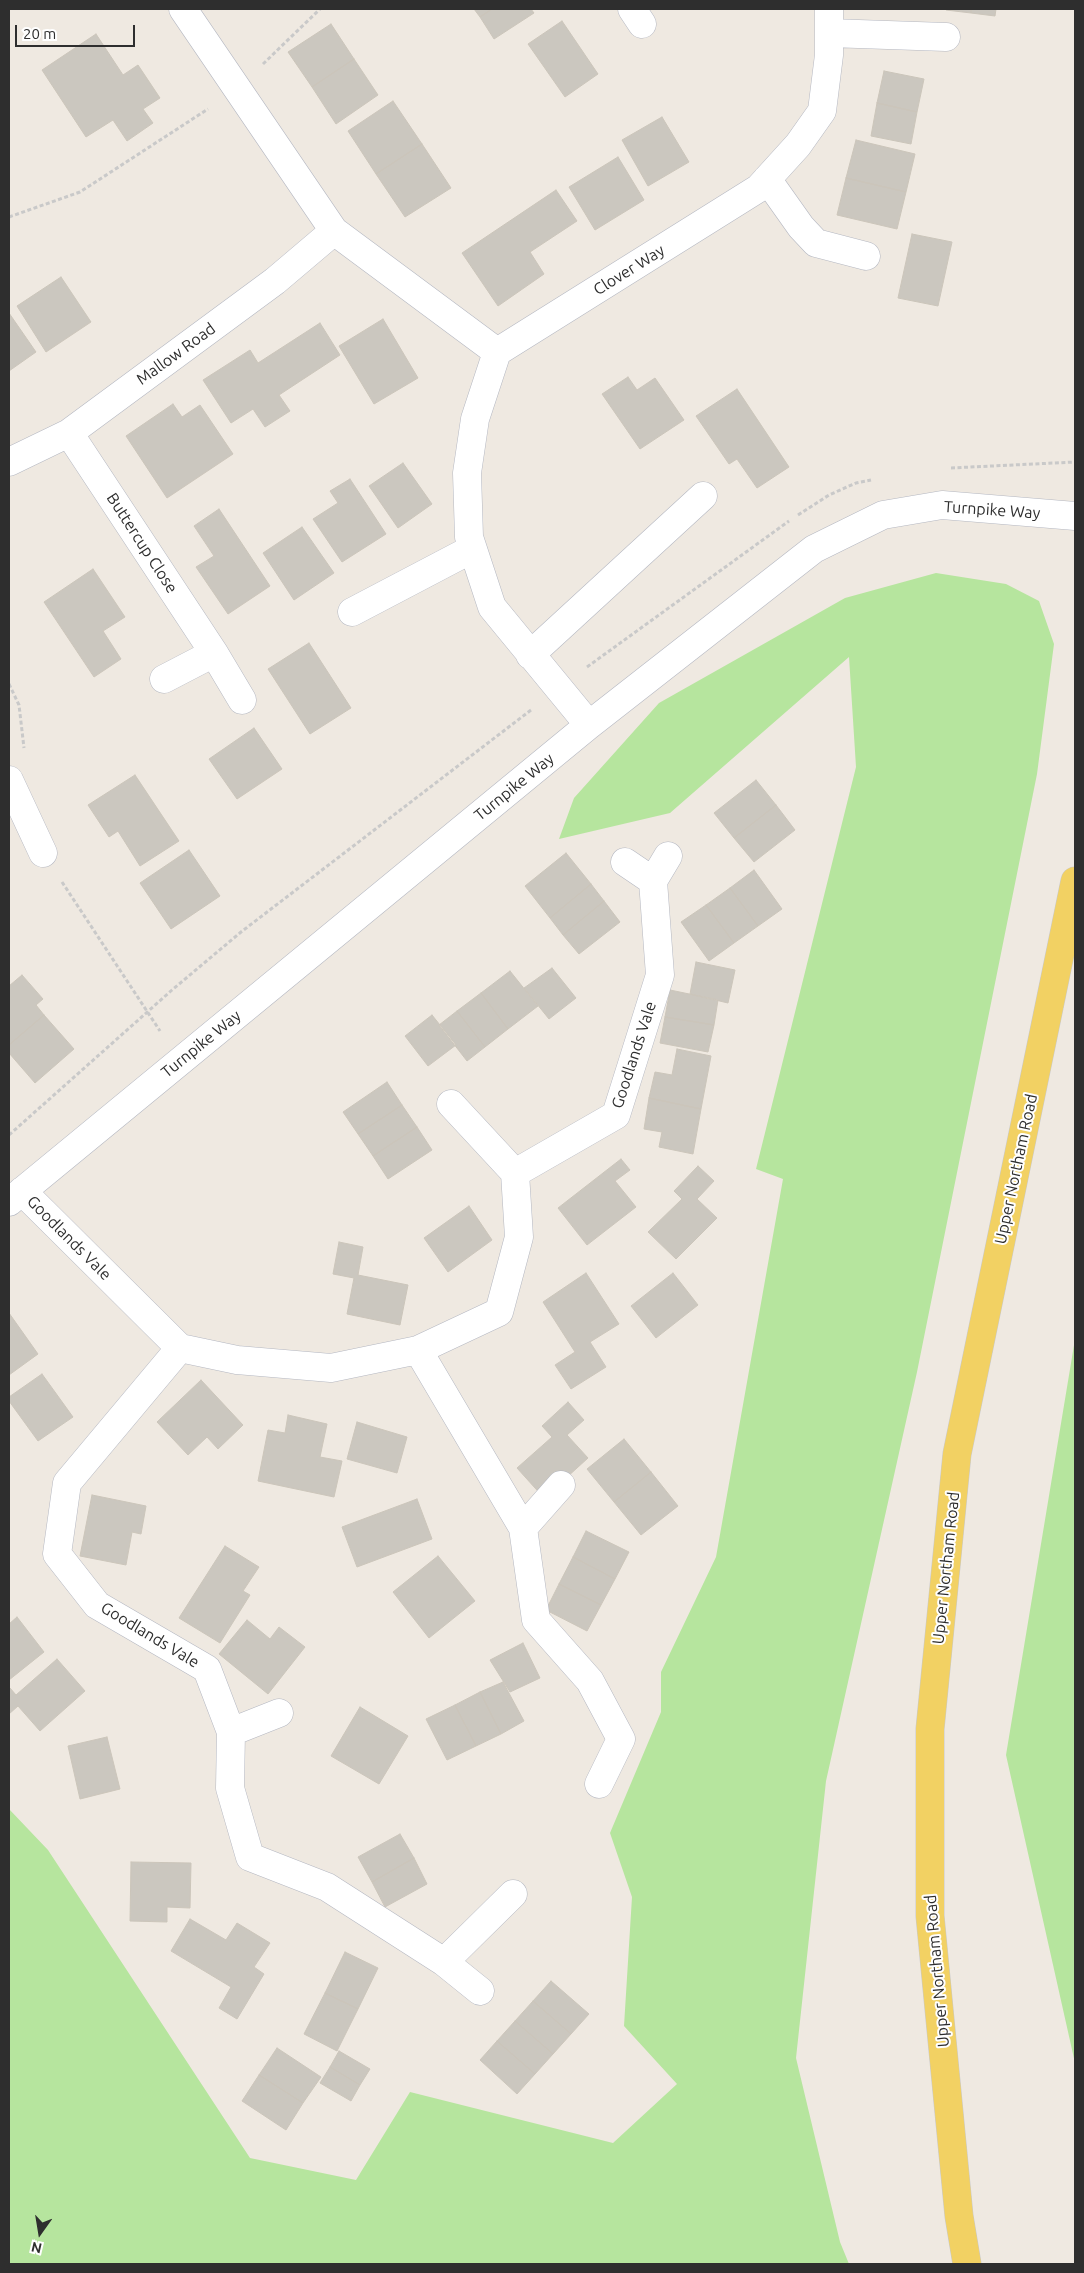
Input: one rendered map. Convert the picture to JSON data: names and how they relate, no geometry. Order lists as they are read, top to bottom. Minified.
{"streets":{"main road":["Upper Northam Road"],"street":["Clover Way","Mallow Road","Turnpike Way","Buttercup Close","Goodlands Vale"]},"crossings":[["Mallow Road","Buttercup Close"],["Turnpike Way","Goodlands Vale"]],"scale_bar":"20 m","north":"bottom"}
